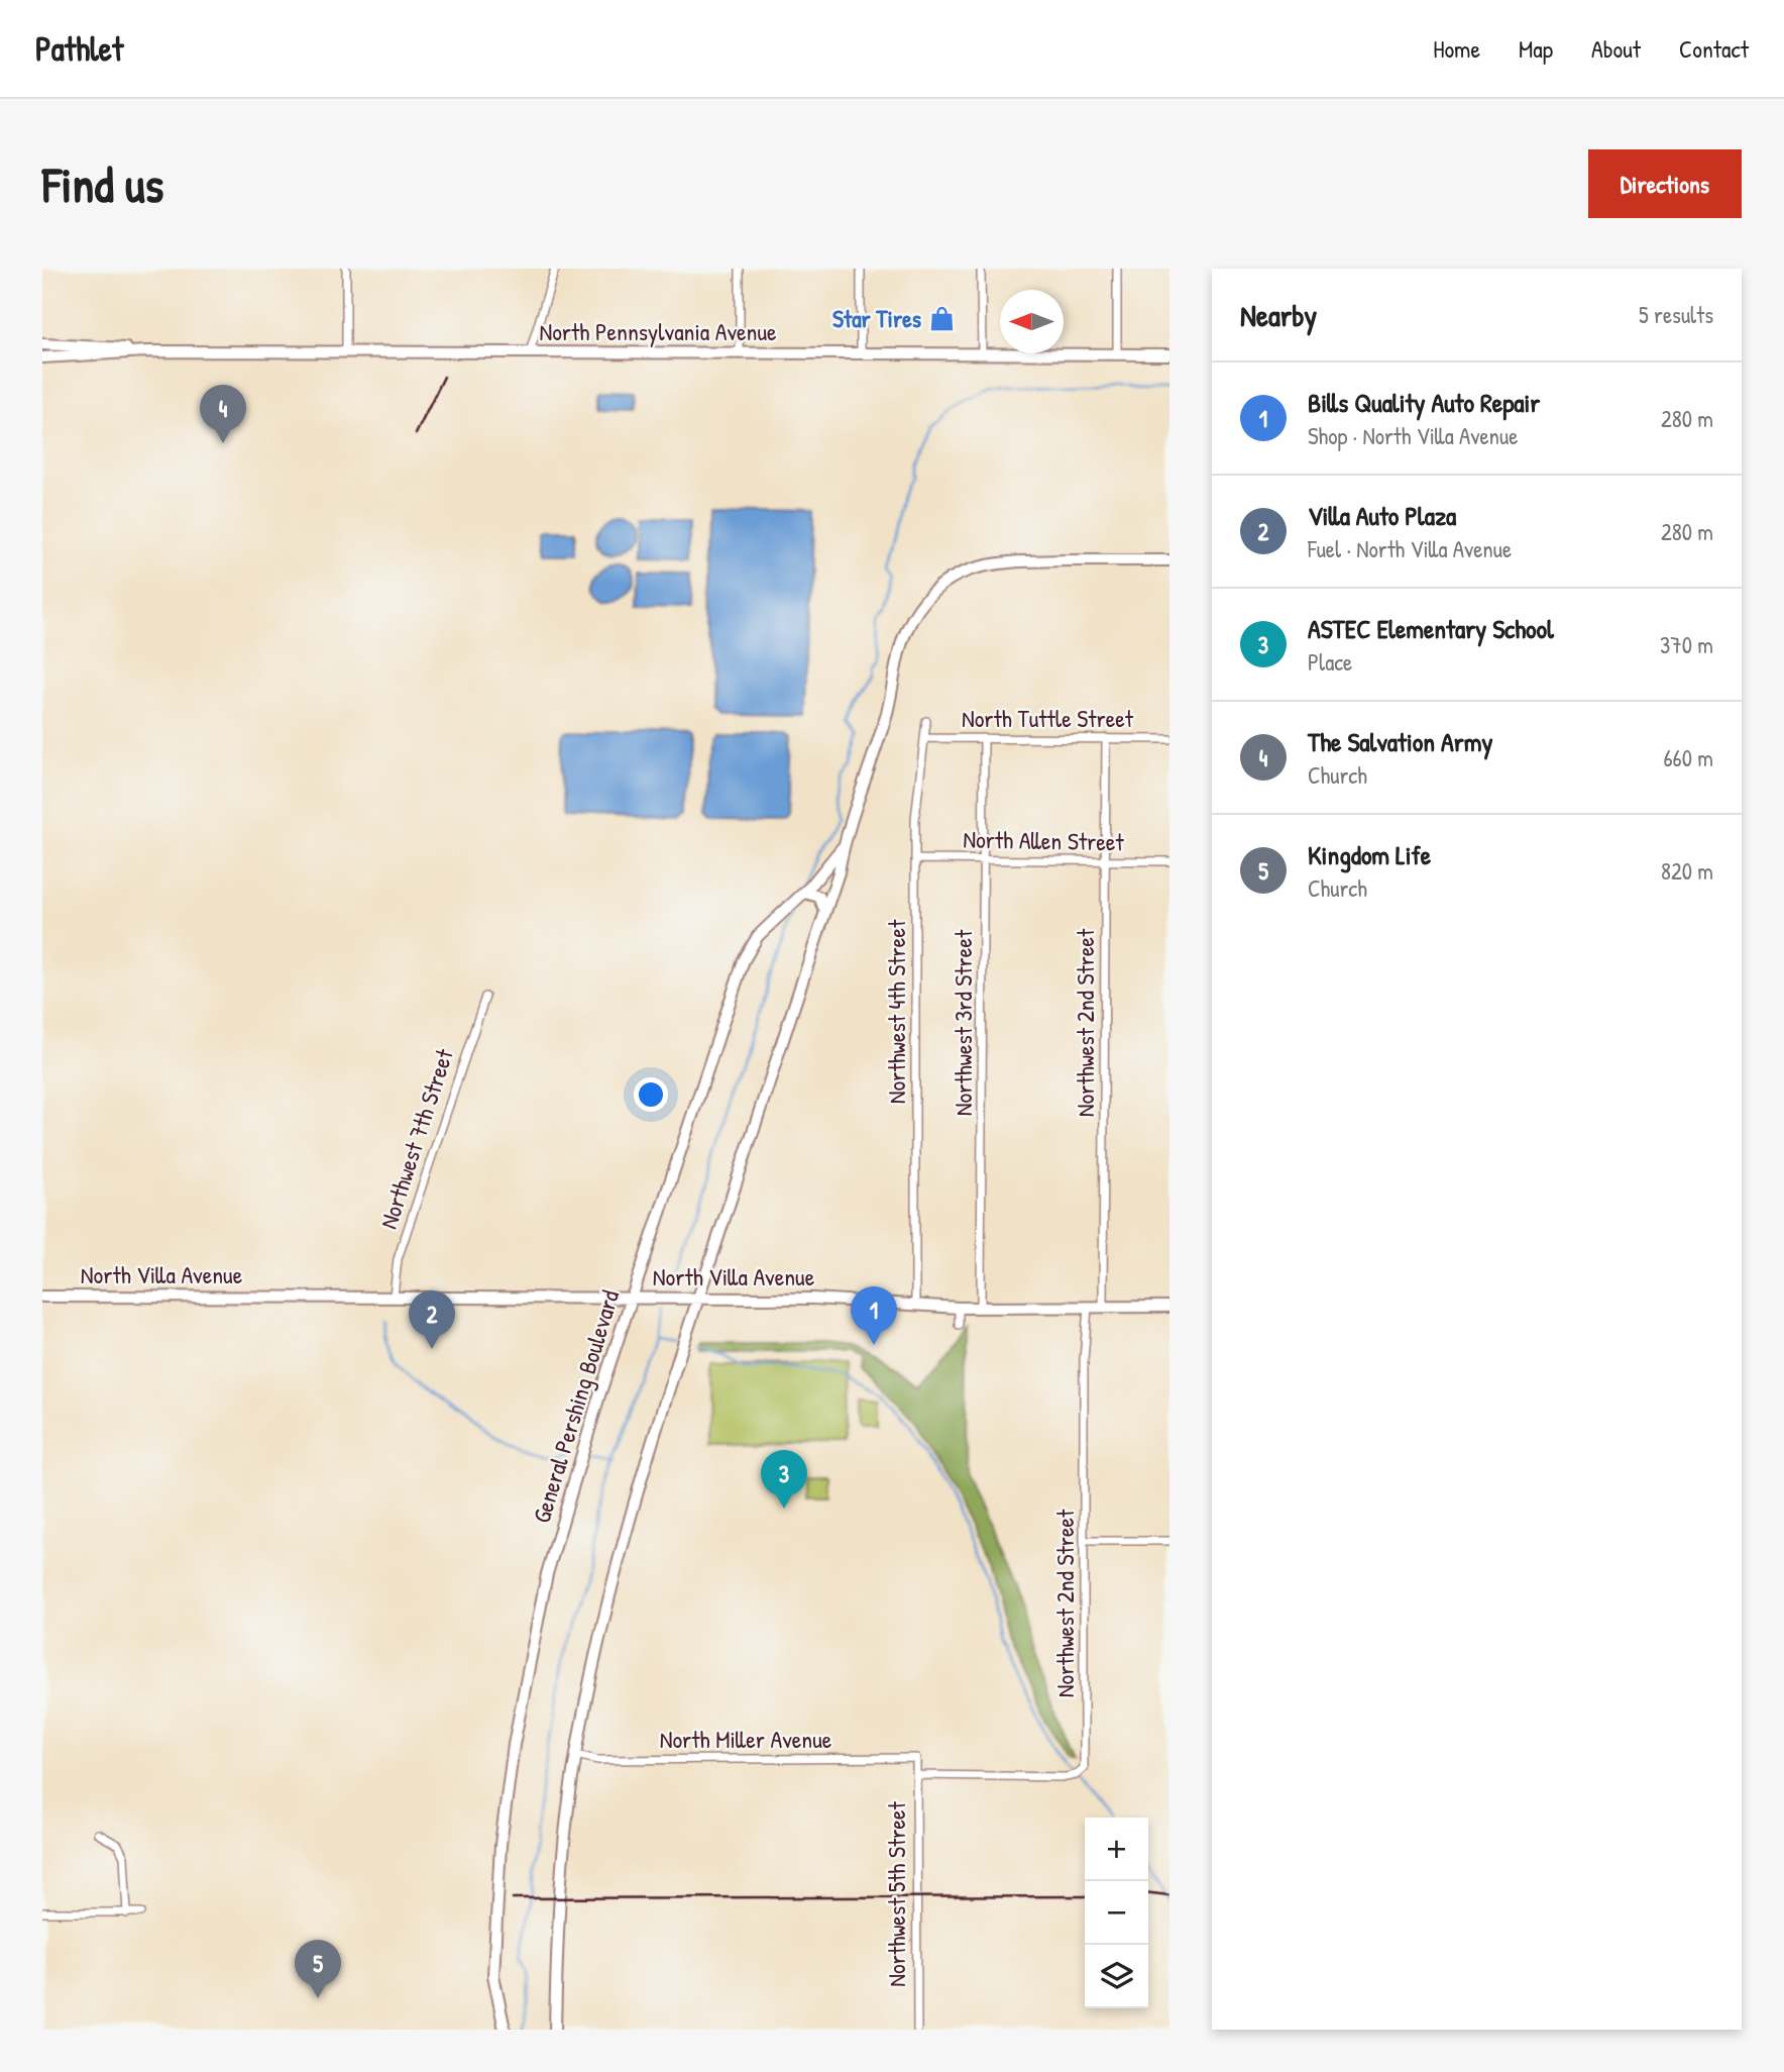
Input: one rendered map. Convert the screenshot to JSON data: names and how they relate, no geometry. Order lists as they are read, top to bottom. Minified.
{"streets":{"main road":["North Pennsylvania Avenue","North Villa Avenue","General Pershing Boulevard"],"street":["North Tuttle Street","North Allen Street","Northwest 4th Street","Northwest 3rd Street","Northwest 2nd Street","Northwest 7th Street","North Miller Avenue","Northwest 5th Street"]},"crossings":[["North Tuttle Street","Northwest 4th Street"],["North Tuttle Street","Northwest 3rd Street"],["North Tuttle Street","Northwest 2nd Street"],["North Allen Street","Northwest 4th Street"],["North Allen Street","Northwest 3rd Street"],["North Allen Street","Northwest 2nd Street"],["Northwest 4th Street","North Villa Avenue"],["Northwest 3rd Street","North Villa Avenue"],["Northwest 2nd Street","North Villa Avenue"],["Northwest 2nd Street","Northwest 5th Street"],["Northwest 7th Street","North Villa Avenue"],["North Villa Avenue","General Pershing Boulevard"],["General Pershing Boulevard","North Miller Avenue"],["North Miller Avenue","Northwest 5th Street"]],"places":{"shop":["Star Tires"]},"north":"left","page":{"header":"Pathlet","nav":["Home","Map","About","Contact"],"buttons":"Directions","title":"Find us","heading":["Nearby","5 results"],"list":[{"mark":"1","name":"Bills Quality Auto Repair","note":"Shop · North Villa Avenue","value":"280 m"},{"mark":"2","name":"Villa Auto Plaza","note":"Fuel · North Villa Avenue","value":"280 m"},{"mark":"3","name":"ASTEC Elementary School","note":"Place","value":"370 m"},{"mark":"4","name":"The Salvation Army","note":"Church","value":"660 m"},{"mark":"5","name":"Kingdom Life","note":"Church","value":"820 m"}],"pins":["4","1","2","3","5"],"map_buttons":["+","−"]}}
